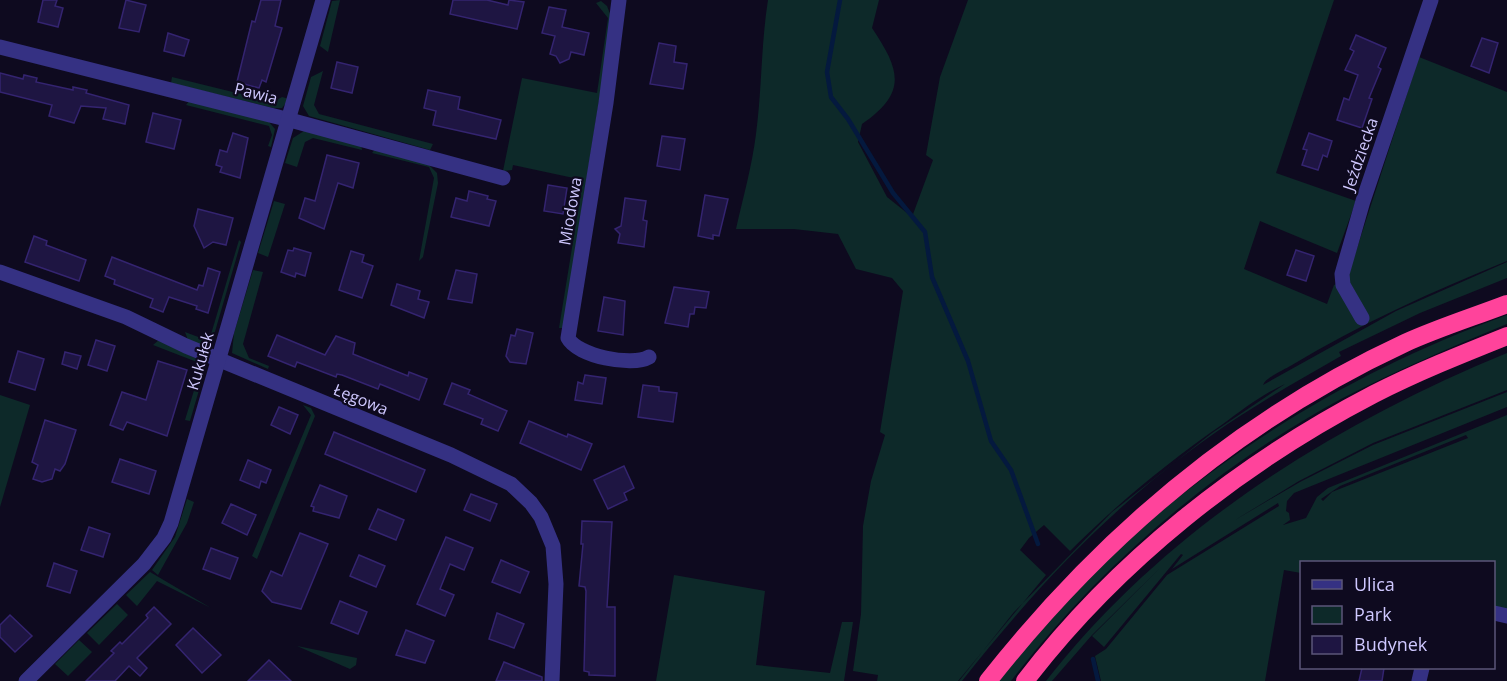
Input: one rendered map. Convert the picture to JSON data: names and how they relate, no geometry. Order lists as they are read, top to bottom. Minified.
{"streets":{"street":["Pawia","Jeździecka","Miodowa","Kukułek","Łęgowa"]},"crossings":[["Pawia","Kukułek"],["Kukułek","Łęgowa"]],"legend":["Ulica","Park","Budynek"]}
